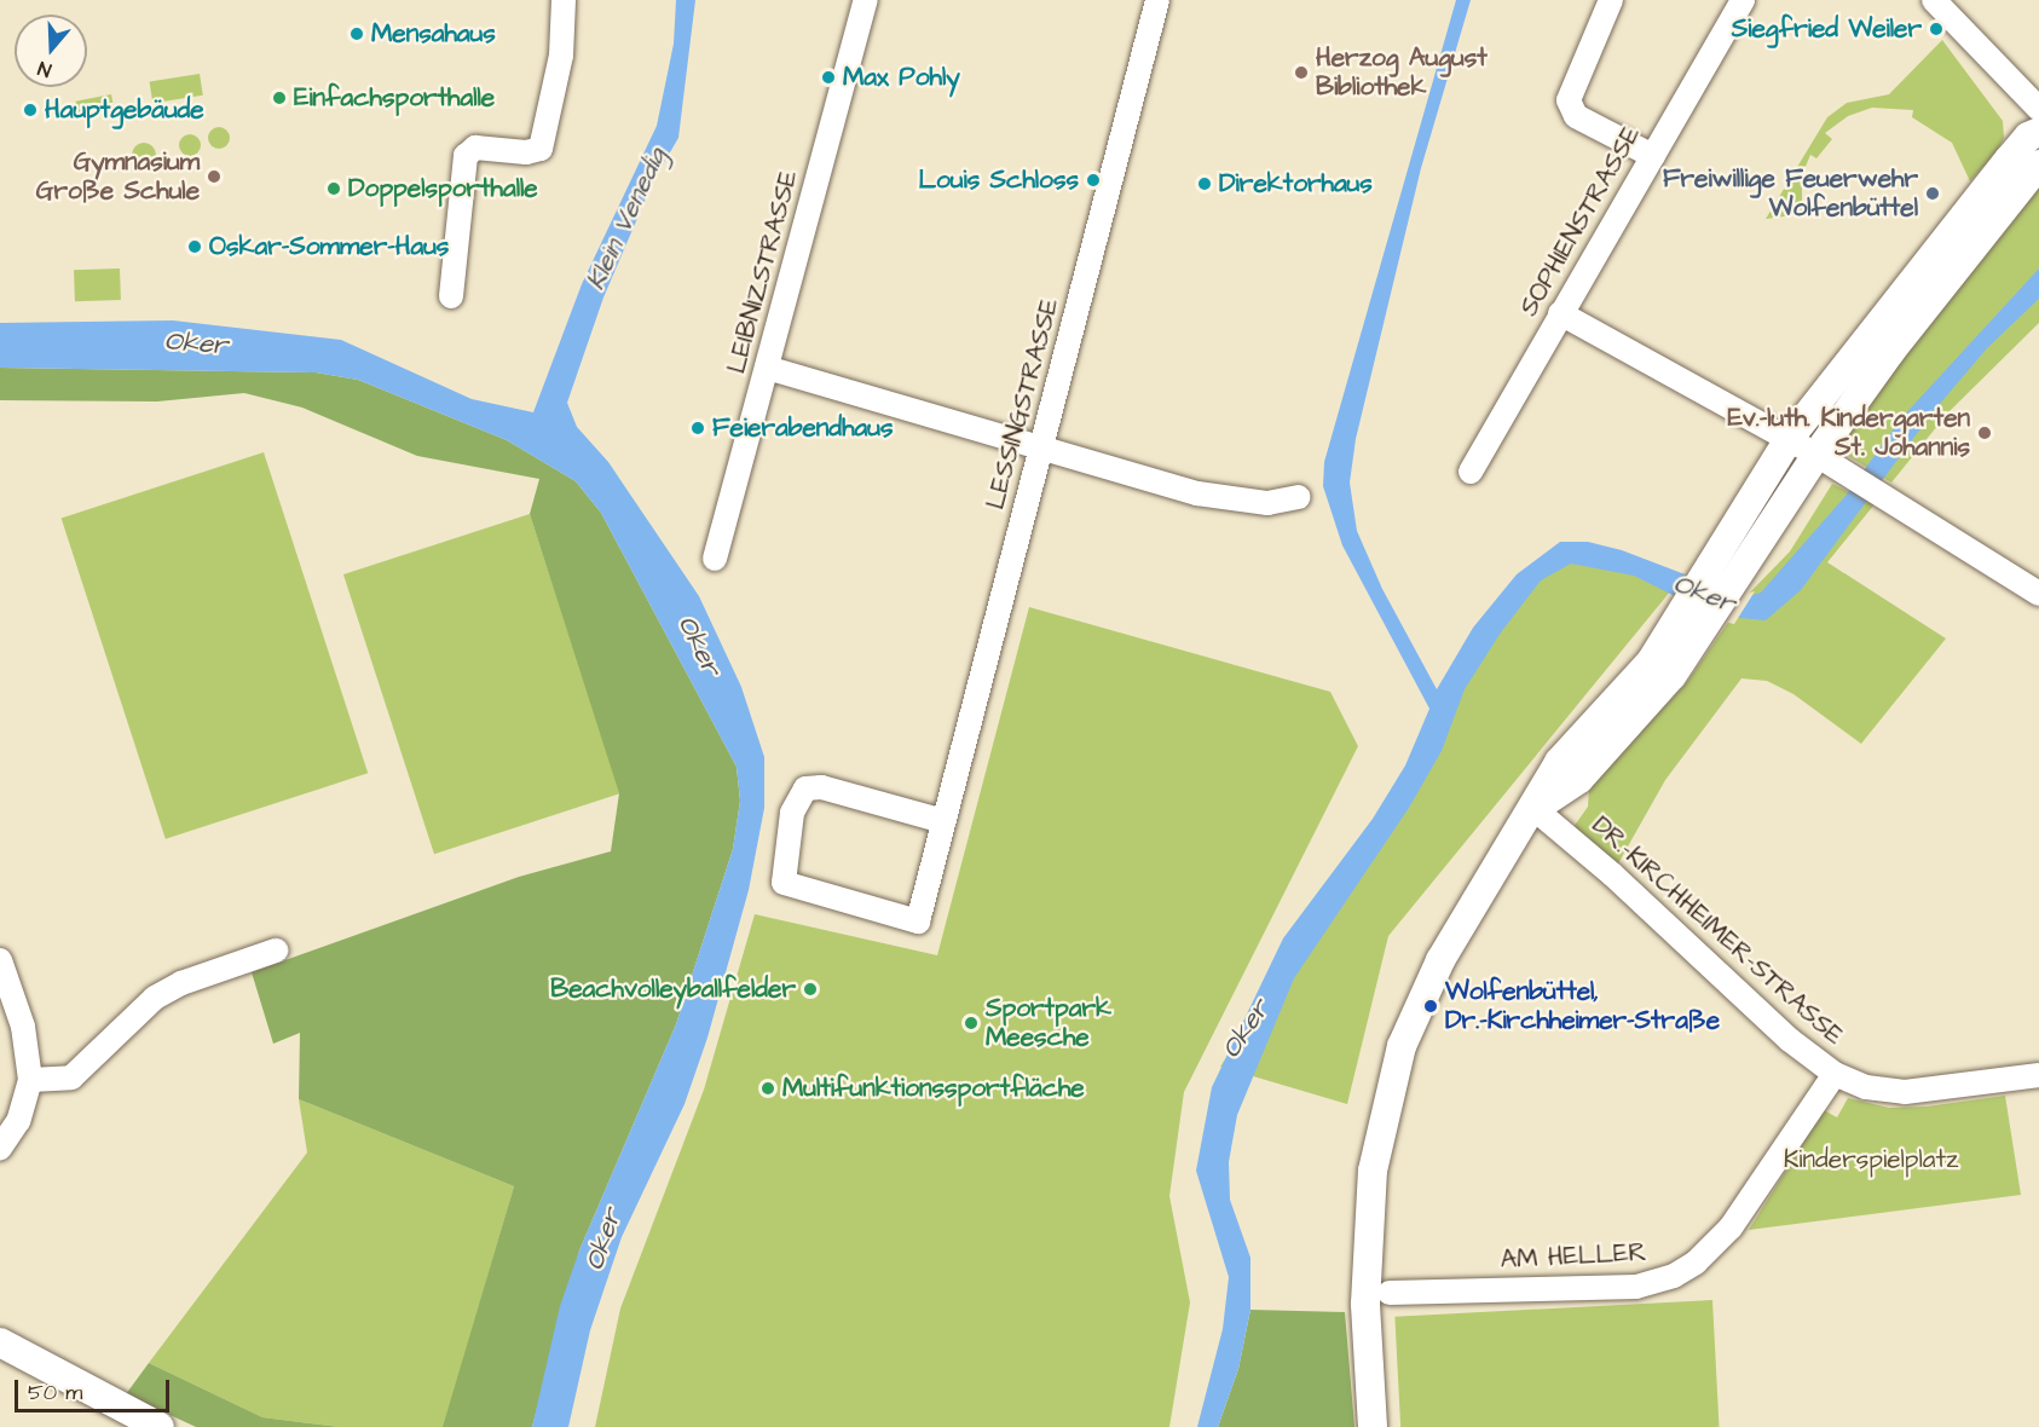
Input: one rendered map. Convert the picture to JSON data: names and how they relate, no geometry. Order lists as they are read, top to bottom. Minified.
{"streets":{"street":["SOPHIENSTRASSE","LEIBNIZSTRASSE","LESSINGSTRASSE","DR.-KIRCHHEIMER-STRASSE","AM HELLER"]},"crossings":[["DR.-KIRCHHEIMER-STRASSE","AM HELLER"]],"water":["Klein Venedig","Oker"],"parks":["Kinderspielplatz"],"places":["Siegfried Weiler","Mensahaus","Herzog August Bibliothek","Max Pohly","Einfachsporthalle","Hauptgebäude","Gymnasium Große Schule","Louis Schloss","Direktorhaus","Doppelsporthalle","Freiwillige Feuerwehr Wolfenbüttel","Oskar-Sommer-Haus","Feierabendhaus","Ev.-luth. Kindergarten St. Johannis","Beachvolleyballfelder","Wolfenbüttel, Dr.-Kirchheimer-Straße","Sportpark Meesche","Multifunktionssportfläche"],"scale_bar":"50 m","north":"bottom"}
